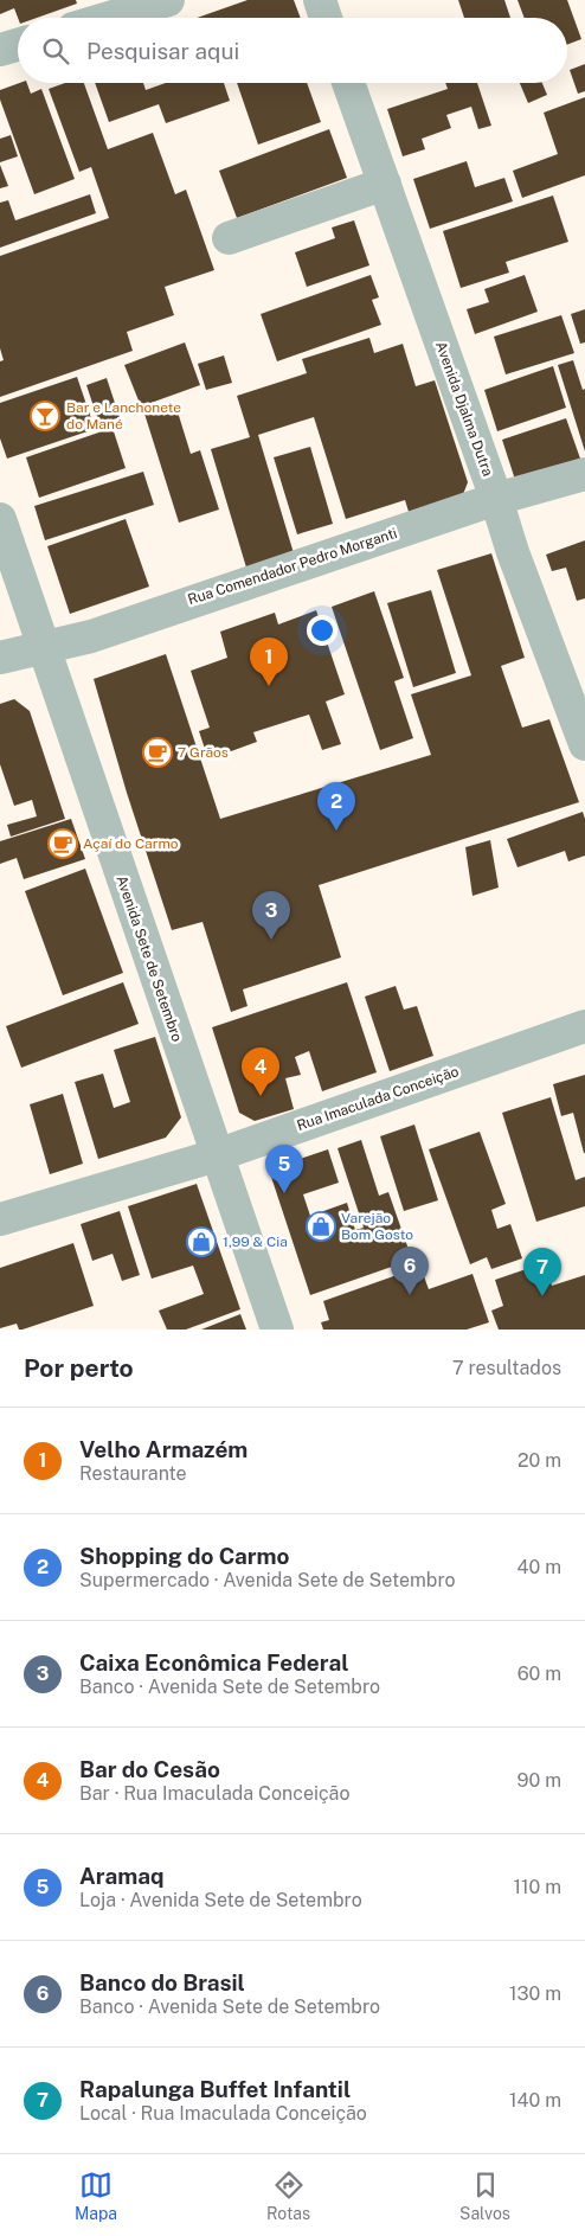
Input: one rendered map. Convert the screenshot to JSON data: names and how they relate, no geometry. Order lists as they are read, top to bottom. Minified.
{"streets":{"street":["Avenida Djalma Dutra","Rua Comendador Pedro Morganti","Avenida Sete de Setembro","Rua Imaculada Conceição"]},"crossings":[["Avenida Djalma Dutra","Rua Comendador Pedro Morganti"],["Rua Comendador Pedro Morganti","Avenida Sete de Setembro"],["Avenida Sete de Setembro","Rua Imaculada Conceição"]],"places":{"bar":["Bar e Lanchonete do Mané"],"cafe":["7 Grãos","Açaí do Carmo"],"shop":["Varejão Bom Gosto","1,99 & Cia"]},"page":{"search":"Pesquisar aqui","pins":["1","2","3","4","5","6","7"],"heading":["Por perto","7 resultados"],"list":[{"mark":"1","name":"Velho Armazém","note":"Restaurante","value":"20 m"},{"mark":"2","name":"Shopping do Carmo","note":"Supermercado · Avenida Sete de Setembro","value":"40 m"},{"mark":"3","name":"Caixa Econômica Federal","note":"Banco · Avenida Sete de Setembro","value":"60 m"},{"mark":"4","name":"Bar do Cesão","note":"Bar · Rua Imaculada Conceição","value":"90 m"},{"mark":"5","name":"Aramaq","note":"Loja · Avenida Sete de Setembro","value":"110 m"},{"mark":"6","name":"Banco do Brasil","note":"Banco · Avenida Sete de Setembro","value":"130 m"},{"mark":"7","name":"Rapalunga Buffet Infantil","note":"Local · Rua Imaculada Conceição","value":"140 m"}],"nav":["Mapa","Rotas","Salvos"]}}
